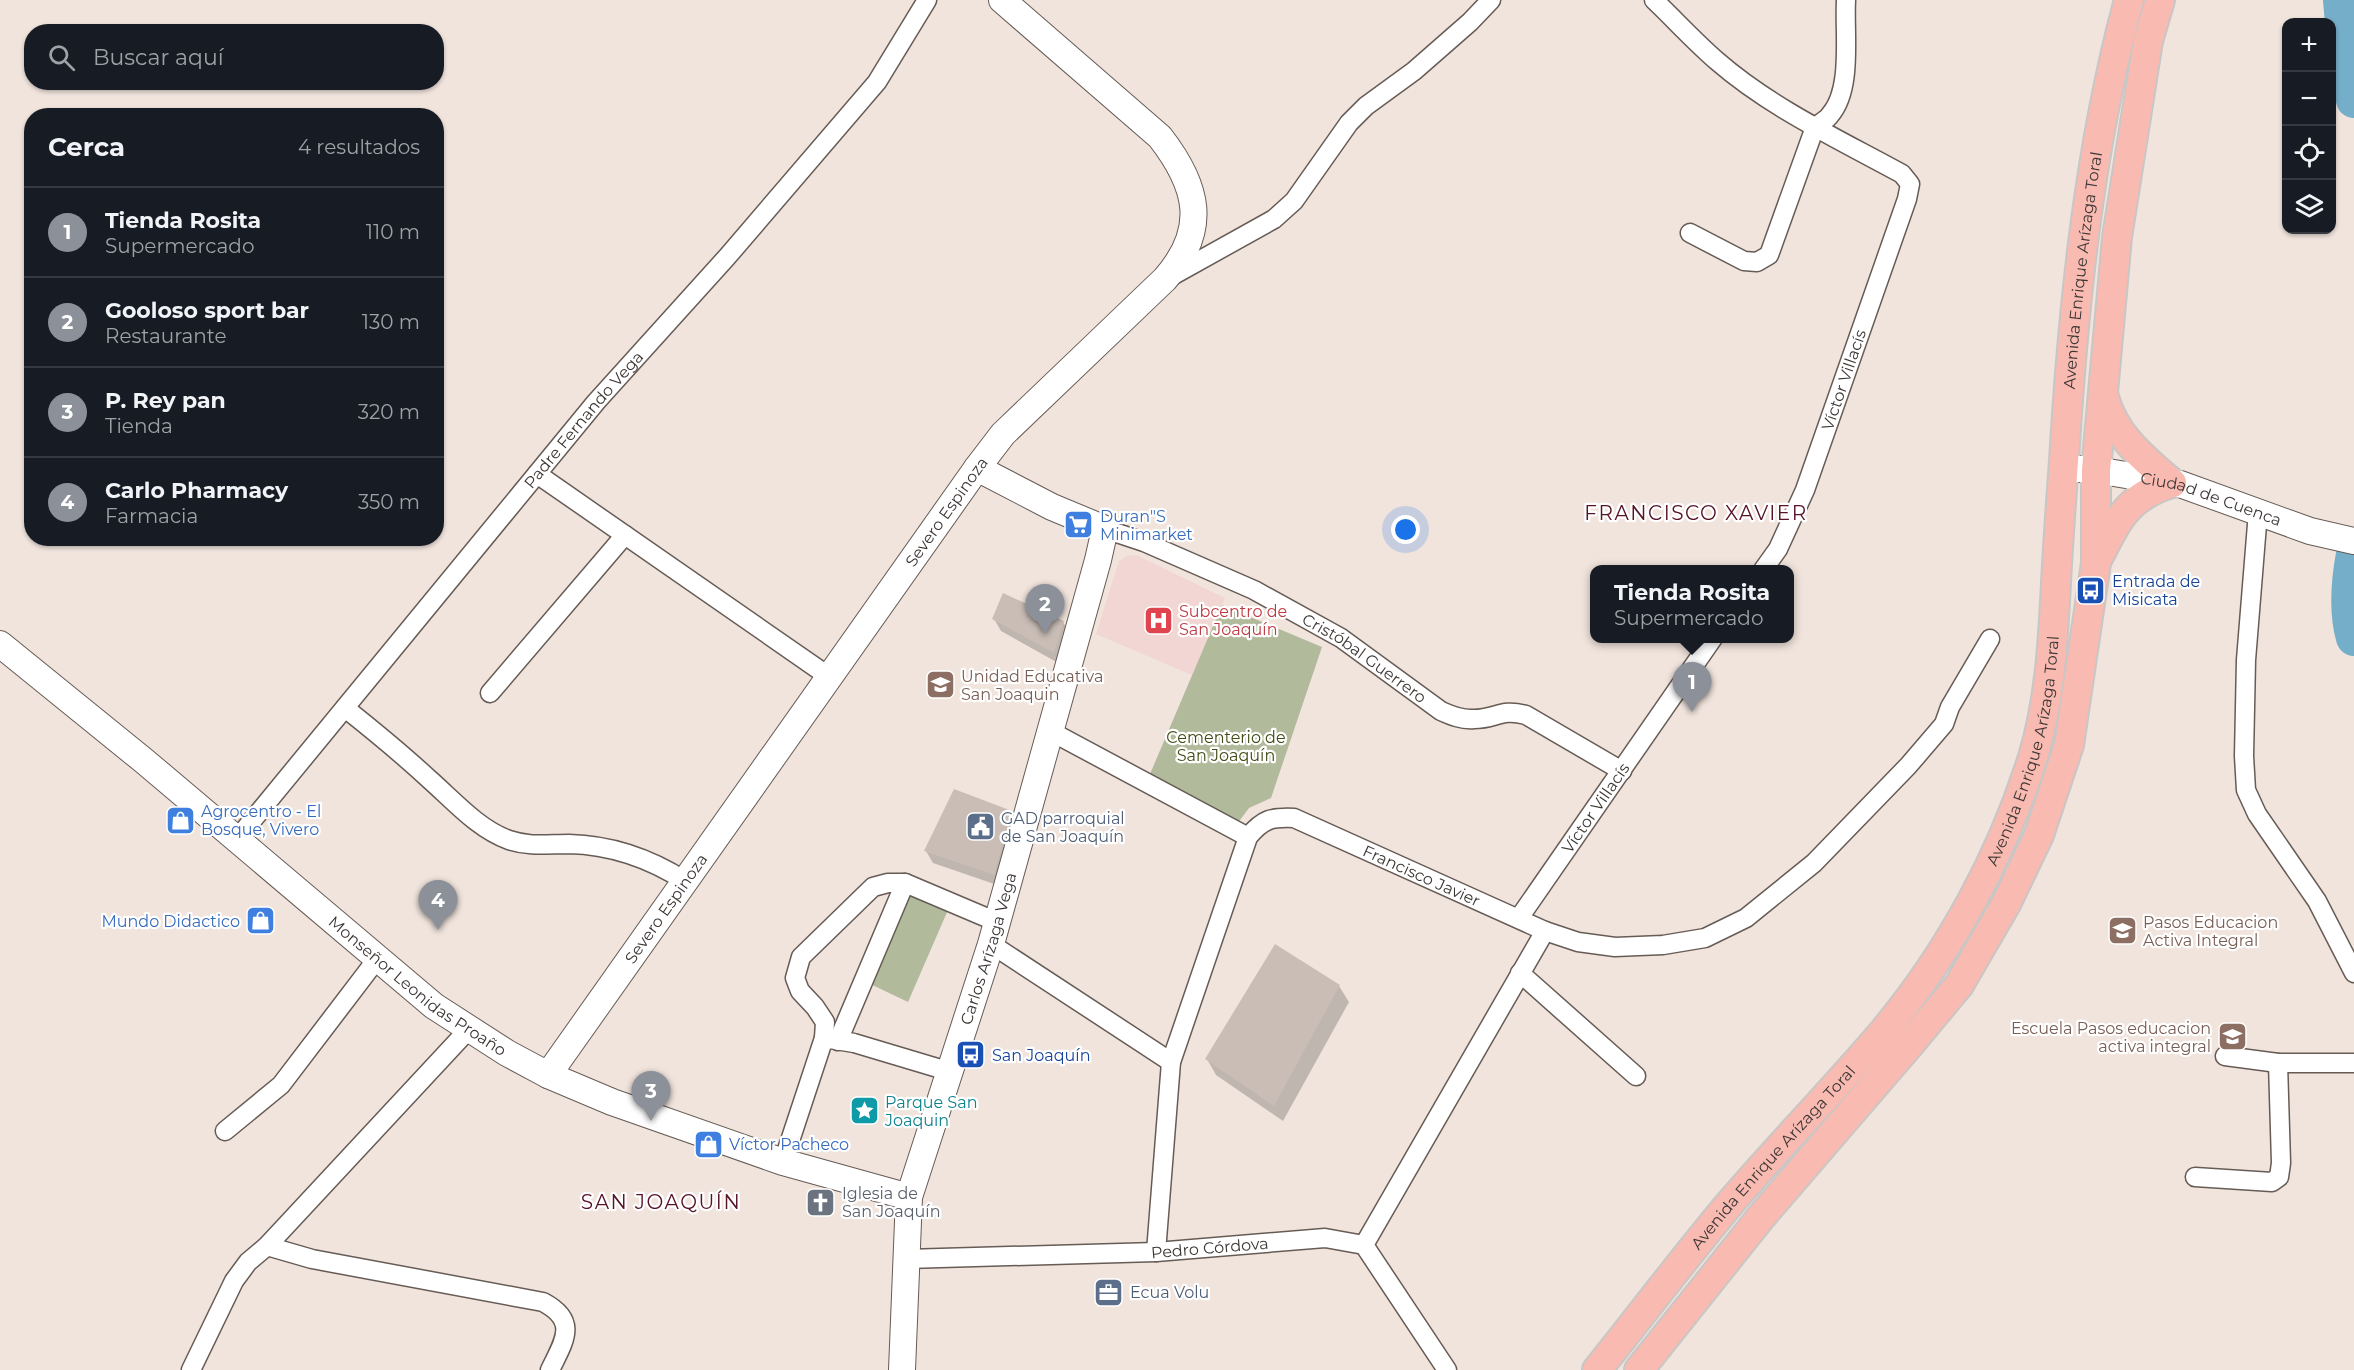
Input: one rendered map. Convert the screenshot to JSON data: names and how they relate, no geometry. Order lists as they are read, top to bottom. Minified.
{"streets":{"main road":["Avenida Enrique Arízaga Toral"],"street":["Víctor Villacís","Padre Fernando Vega","Ciudad de Cuenca","Severo Espinoza","Cristóbal Guerrero","Francisco Javier","Carlos Arízaga Vega","Monseñor Leonidas Proaño","Pedro Córdova"]},"crossings":[["Avenida Enrique Arízaga Toral","Ciudad de Cuenca"],["Víctor Villacís","Cristóbal Guerrero"],["Víctor Villacís","Francisco Javier"],["Padre Fernando Vega","Monseñor Leonidas Proaño"],["Severo Espinoza","Monseñor Leonidas Proaño"],["Cristóbal Guerrero","Carlos Arízaga Vega"],["Carlos Arízaga Vega","Monseñor Leonidas Proaño"],["Carlos Arízaga Vega","Pedro Córdova"]],"districts":["FRANCISCO XAVIER","SAN JOAQUÍN"],"parks":["Cementerio de San Joaquín"],"places":{"supermarket":["Duran\"S Minimarket"],"bus stop":["Entrada de Misicata","San Joaquín"],"hospital":["Subcentro de San Joaquín"],"school or university":["Unidad Educativa San Joaquin","Pasos Educacion Activa Integral","Escuela Pasos educacion activa integral"],"shop":["Agrocentro - El Bosque, Vivero","Mundo Didactico","Víctor Pacheco"],"public building":["GAD parroquial de San Joaquín"],"place":["Parque San Joaquin"],"church":["Iglesia de San Joaquín"],"office":["Ecua Volu"]},"page":{"map_buttons":["+","−"],"search":"Buscar aquí","heading":["Cerca","4 resultados"],"list":[{"mark":"1","name":"Tienda Rosita","note":"Supermercado","value":"110 m"},{"mark":"2","name":"Gooloso sport bar","note":"Restaurante","value":"130 m"},{"mark":"3","name":"P. Rey pan","note":"Tienda","value":"320 m"},{"mark":"4","name":"Carlo Pharmacy","note":"Farmacia","value":"350 m"}],"popup":["Tienda Rosita","Supermercado"],"pins":["2","1","4","3"]}}
